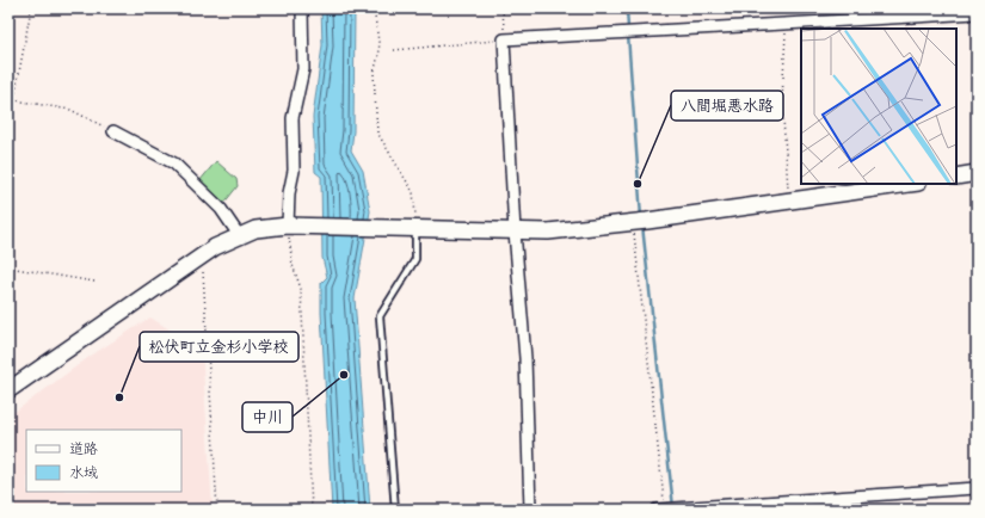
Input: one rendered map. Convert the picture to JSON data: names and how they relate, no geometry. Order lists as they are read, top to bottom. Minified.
{"places":["八間堀悪水路","中川","松伏町立金杉小学校"],"legend":["道路","水域"]}
